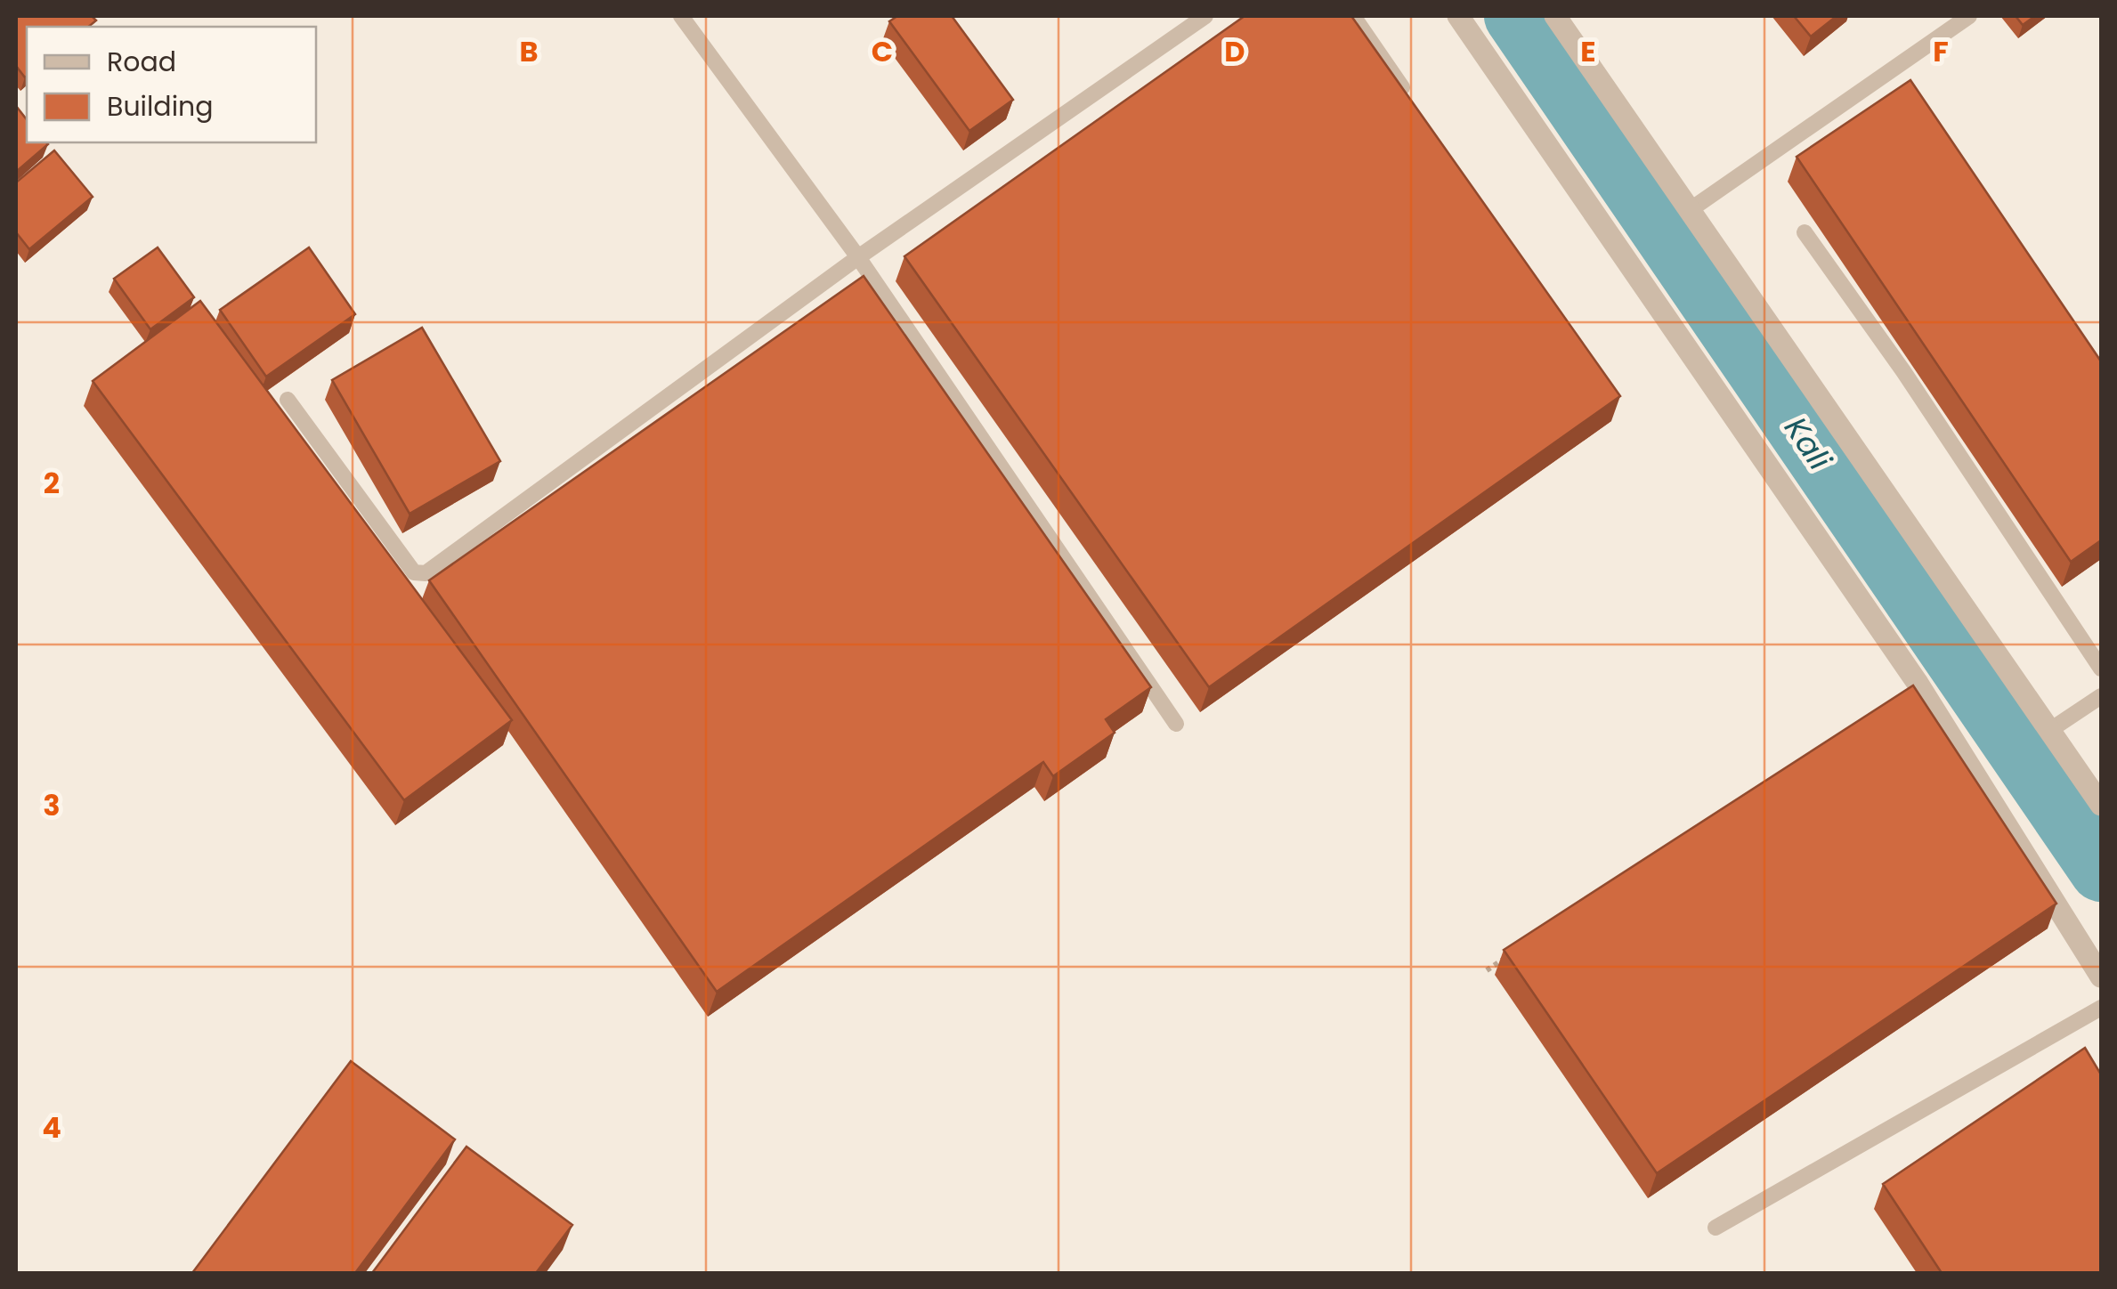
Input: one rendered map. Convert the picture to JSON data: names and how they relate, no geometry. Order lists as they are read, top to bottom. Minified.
{"water":["Kali"],"legend":["Road","Building"],"grid":{"columns":["B","C","D","E","F"],"rows":["2","3","4"]}}
